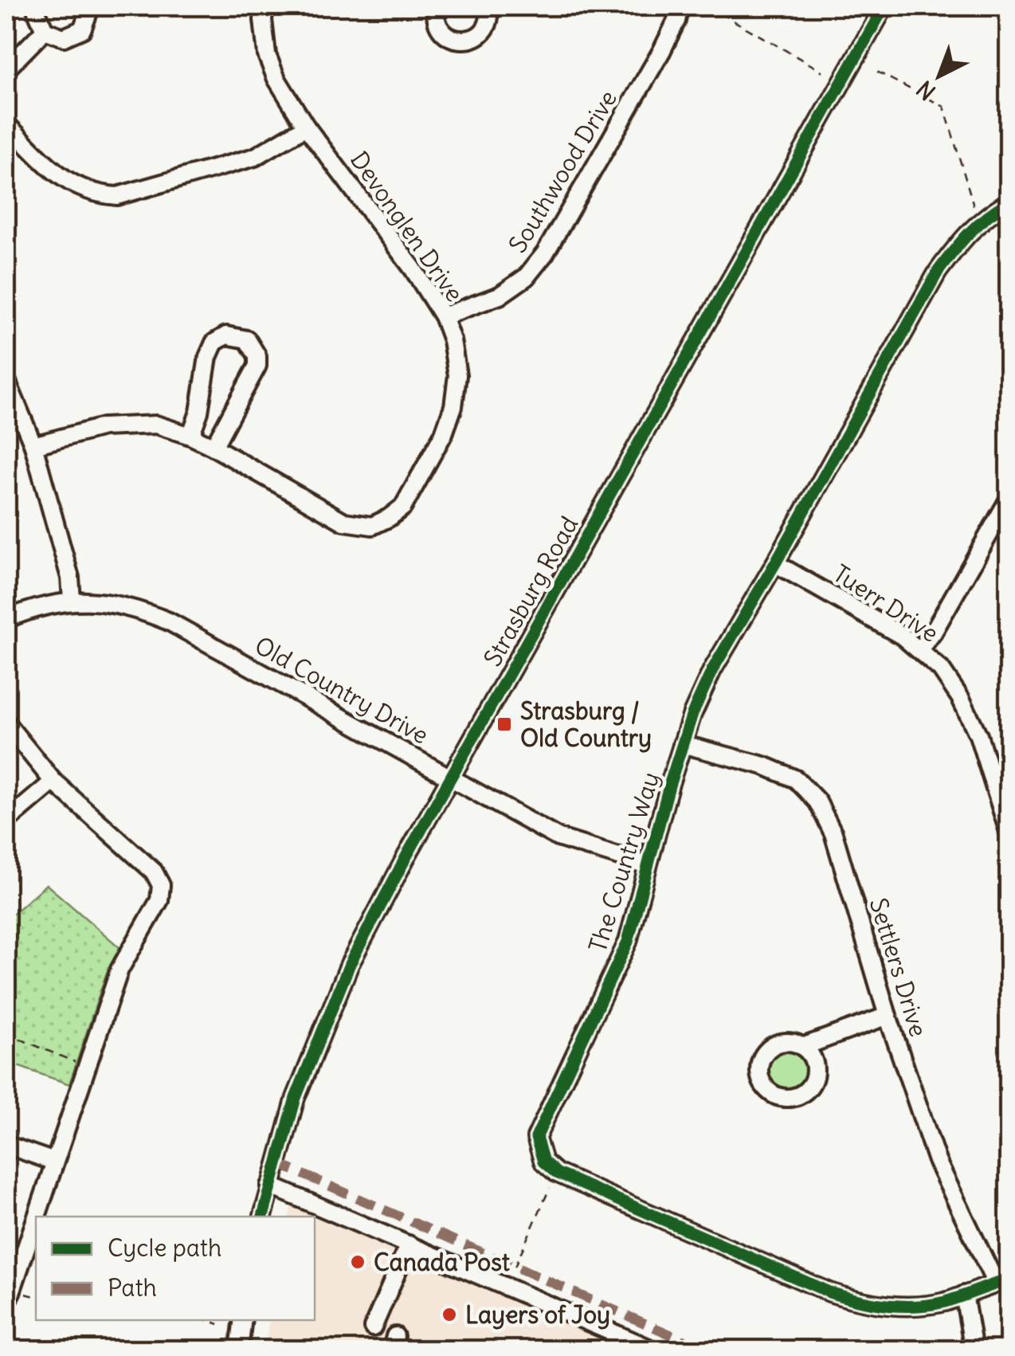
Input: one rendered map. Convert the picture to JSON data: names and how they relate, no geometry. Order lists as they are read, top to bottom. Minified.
{"streets":{"street":["Southwood Drive","Devonglen Drive","Strasburg Road","Tuerr Drive","Old Country Drive","The Country Way","Settlers Drive"]},"crossings":[["Southwood Drive","Devonglen Drive"],["Strasburg Road","Old Country Drive"],["Tuerr Drive","The Country Way"],["Old Country Drive","The Country Way"],["The Country Way","Settlers Drive"]],"places":{"transit":["Strasburg / Old Country"],"other":["Canada Post","Layers of Joy"]},"legend":["Cycle path","Path"],"north":"bottom left"}
